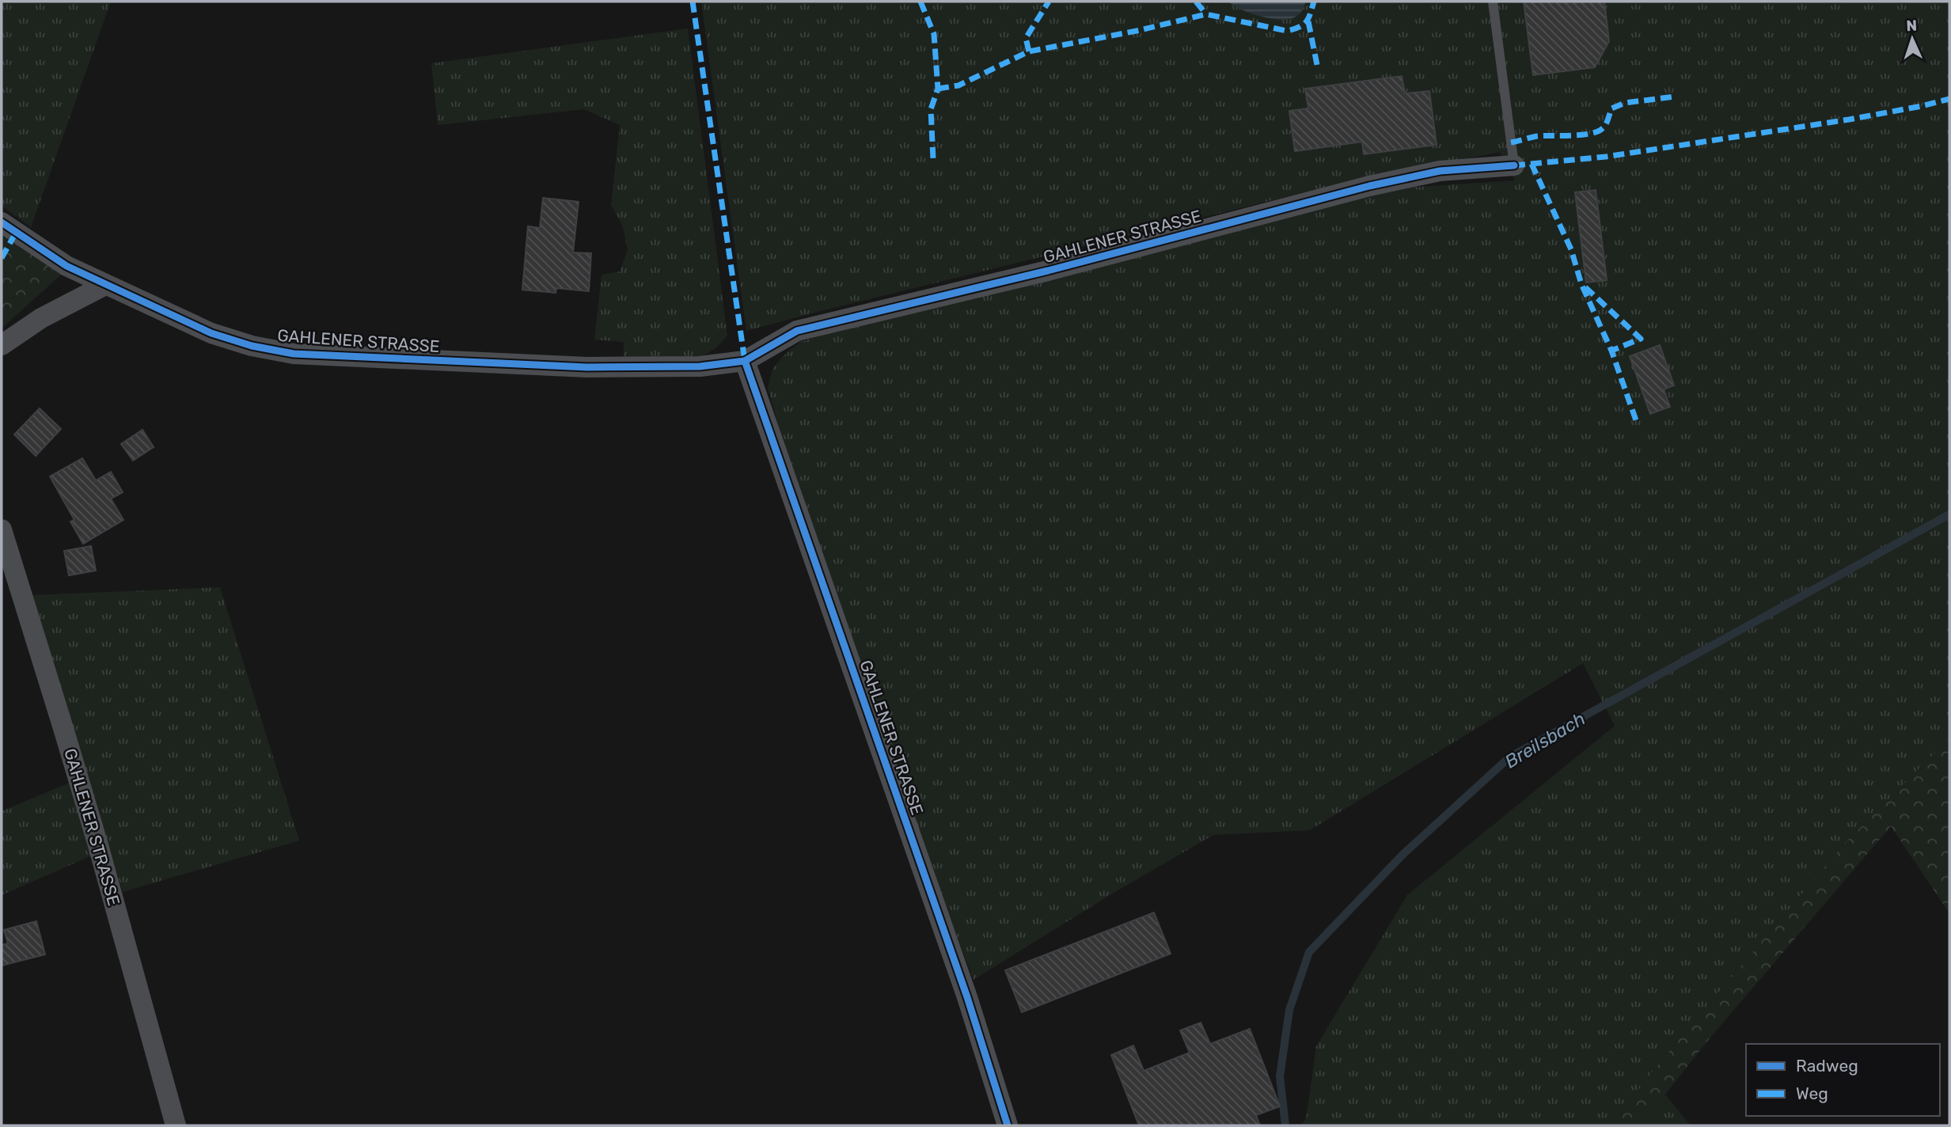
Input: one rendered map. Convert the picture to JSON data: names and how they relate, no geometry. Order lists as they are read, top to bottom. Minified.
{"streets":{"street":["GAHLENER STRASSE"]},"water":["Breilsbach"],"legend":["Radweg","Weg"],"north":"top"}
